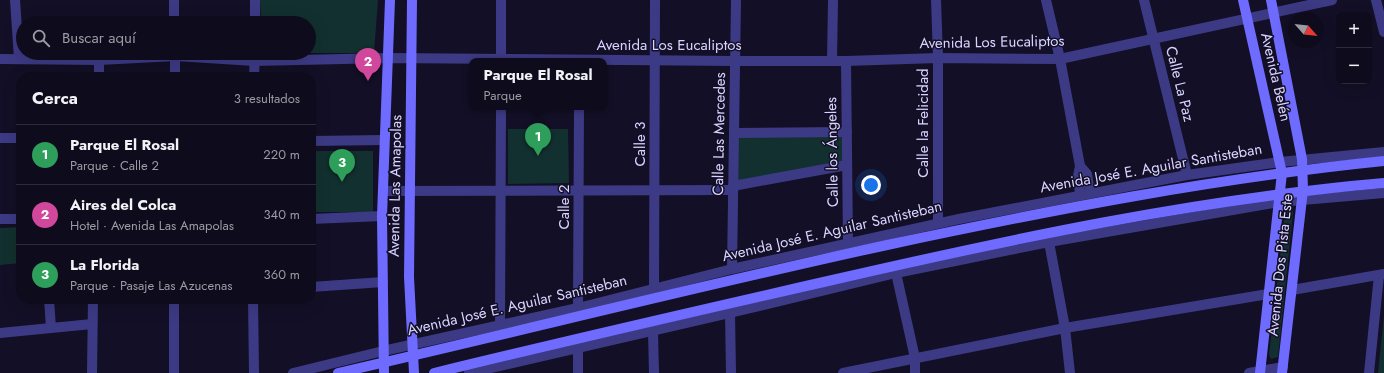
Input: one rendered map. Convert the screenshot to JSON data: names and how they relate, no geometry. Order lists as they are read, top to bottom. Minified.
{"streets":{"main road":["Avenida Belén","Avenida José E. Aguilar Santisteban","Avenida Las Amapolas","Avenida Dos Pista Este"],"street":["Avenida Los Eucaliptos","Calle La Paz","Calle la Felicidad","Calle Las Mercedes","Calle 3","Calle los Ángeles","Calle 2"]},"crossings":[["Avenida Los Eucaliptos","Avenida Belén"],["Avenida Los Eucaliptos","Calle La Paz"],["Avenida Los Eucaliptos","Calle la Felicidad"],["Avenida Los Eucaliptos","Calle Las Mercedes"],["Avenida Los Eucaliptos","Calle 3"],["Avenida Los Eucaliptos","Calle los Ángeles"],["Avenida Los Eucaliptos","Avenida Las Amapolas"],["Avenida Belén","Avenida José E. Aguilar Santisteban"],["Avenida Belén","Avenida Dos Pista Este"],["Calle La Paz","Avenida José E. Aguilar Santisteban"],["Calle la Felicidad","Avenida José E. Aguilar Santisteban"],["Calle Las Mercedes","Avenida José E. Aguilar Santisteban"],["Calle 3","Avenida José E. Aguilar Santisteban"],["Calle los Ángeles","Avenida José E. Aguilar Santisteban"],["Avenida José E. Aguilar Santisteban","Avenida Las Amapolas"],["Avenida José E. Aguilar Santisteban","Calle 2"],["Avenida José E. Aguilar Santisteban","Avenida Dos Pista Este"]],"north":"bottom right","page":{"map_buttons":["+","−"],"search":"Buscar aquí","pins":["2","1","3"],"popup":["Parque El Rosal","Parque"],"heading":["Cerca","3 resultados"],"list":[{"mark":"1","name":"Parque El Rosal","note":"Parque · Calle 2","value":"220 m"},{"mark":"2","name":"Aires del Colca","note":"Hotel · Avenida Las Amapolas","value":"340 m"},{"mark":"3","name":"La Florida","note":"Parque · Pasaje Las Azucenas","value":"360 m"}]}}
